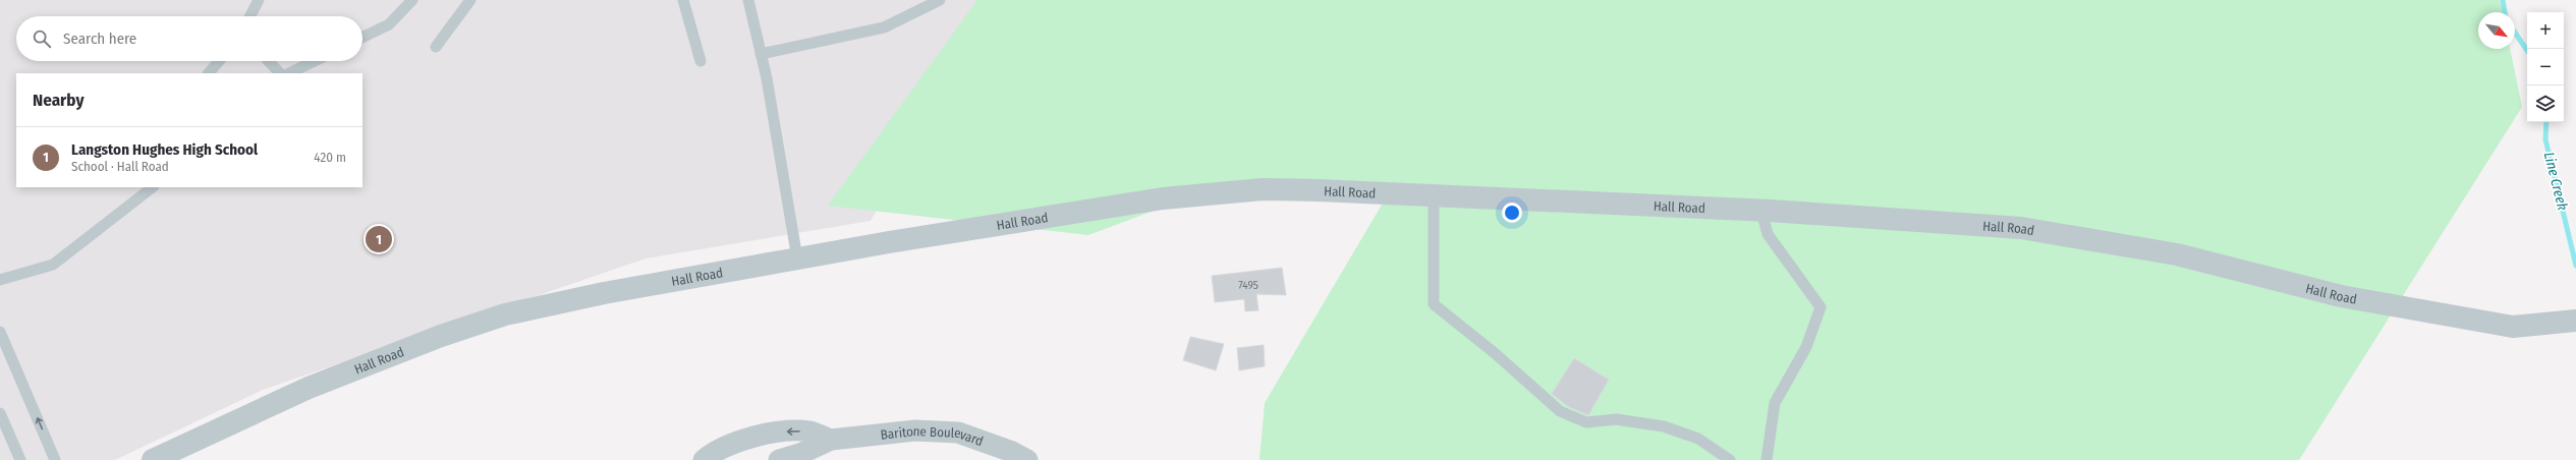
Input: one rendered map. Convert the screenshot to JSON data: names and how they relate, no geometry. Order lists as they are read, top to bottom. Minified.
{"streets":{"street":["Hall Road","Baritone Boulevard"]},"water":["Line Creek"],"house_numbers":["7495"],"north":"bottom right","page":{"map_buttons":["+","−"],"search":"Search here","heading":"Nearby","list":[{"mark":"1","name":"Langston Hughes High School","note":"School · Hall Road","value":"420 m"}],"pins":"1"}}
